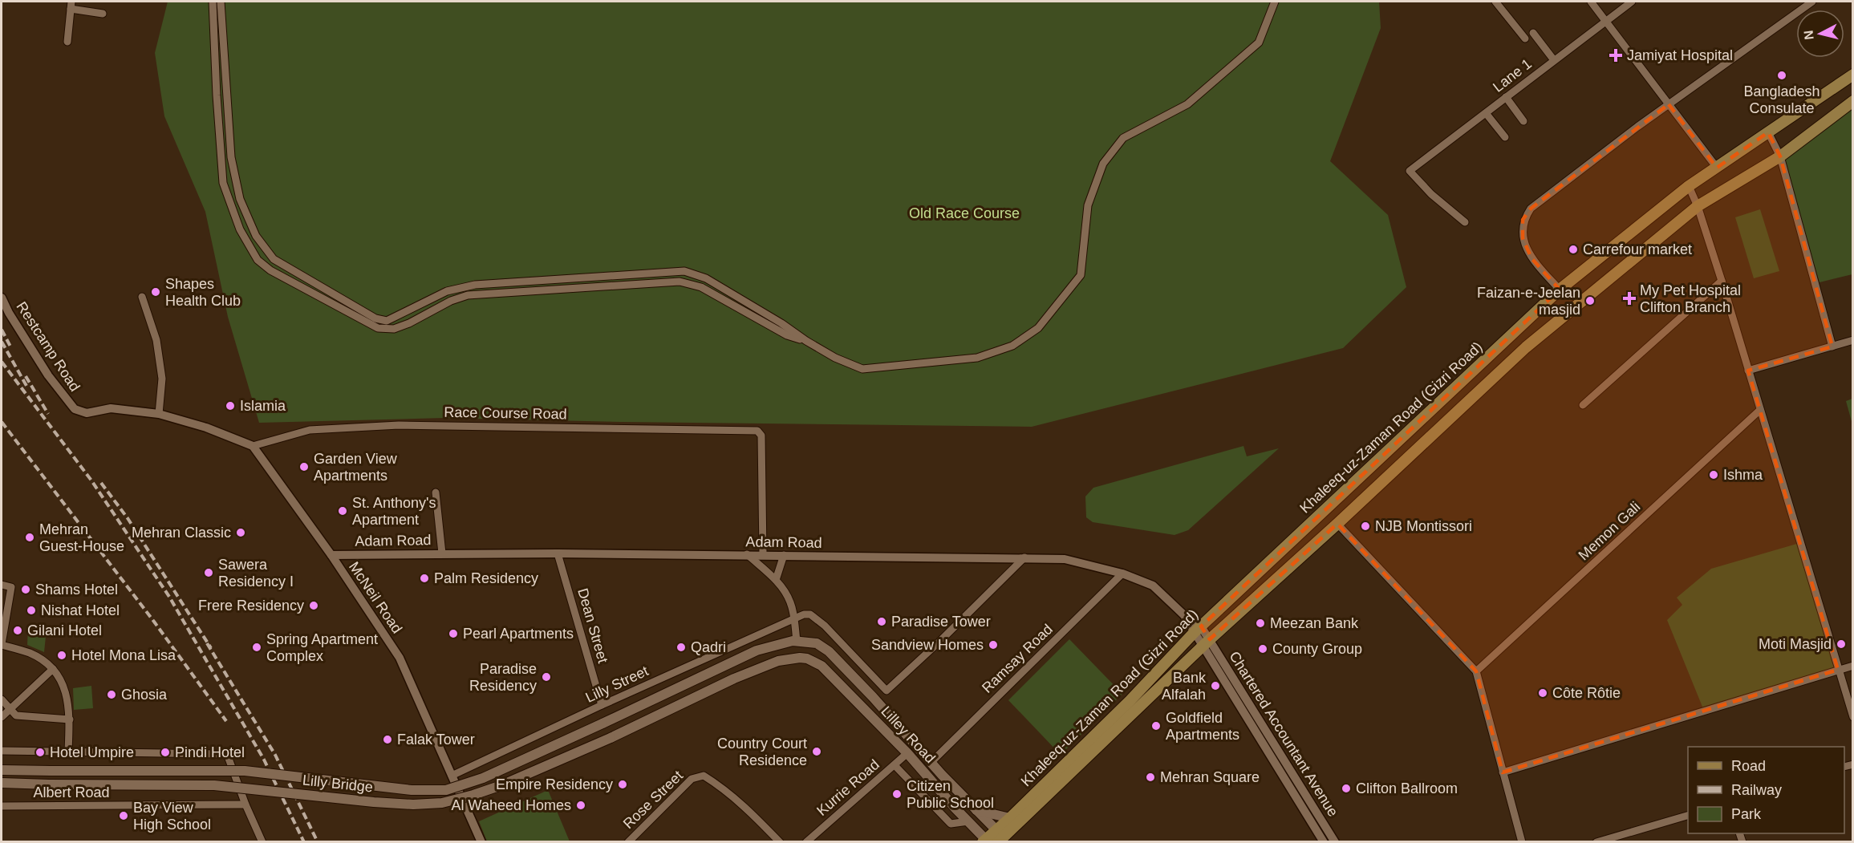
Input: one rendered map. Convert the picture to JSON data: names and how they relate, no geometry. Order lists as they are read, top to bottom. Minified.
{"streets":{"main road":["Khaleeq-uz-Zaman Road (Gizri Road)","Lilley Road","Lilly Bridge"],"street":["Lane 1","Restcamp Road","Race Course Road","Memon Gali","Adam Road","McNeil Road","Dean Street","Ramsay Road","Lilly Street","Chartered Accountant Avenue","Kurrie Road","Albert Road","Rose Street"]},"crossings":[["Race Course Road","Adam Road"],["Race Course Road","McNeil Road"],["Khaleeq-uz-Zaman Road (Gizri Road)","Adam Road"],["Khaleeq-uz-Zaman Road (Gizri Road)","Chartered Accountant Avenue"],["Khaleeq-uz-Zaman Road (Gizri Road)","Lilley Road"],["Adam Road","McNeil Road"],["Adam Road","Dean Street"],["Adam Road","Ramsay Road"],["McNeil Road","Lilly Street"],["Dean Street","Lilly Street"],["Ramsay Road","Lilley Road"],["Lilley Road","Lilly Bridge"],["Lilley Road","Kurrie Road"]],"parks":["Old Race Course"],"places":{"health":["Jamiyat Hospital","My Pet Hospital Clifton Branch"],"other":["Bangladesh Consulate","Carrefour market","Shapes Health Club","Faizan-e-Jeelan masjid","Islamia","Garden View Apartments","Ishma","St. Anthony's Apartment","NJB Montissori","Mehran Classic","Mehran Guest-House","Sawera Residency I","Palm Residency","Shams Hotel","Frere Residency","Nishat Hotel","Paradise Tower","Meezan Bank","Gilani Hotel","Pearl Apartments","Moti Masjid","Sandview Homes","Spring Apartment Complex","Qadri","County Group","Hotel Mona Lisa","Paradise Residency","Bank Alfalah","Côte Rôtie","Ghosia","Goldfield Apartments","Falak Tower","Country Court Residence","Hotel Umpire","Pindi Hotel","Mehran Square","Empire Residency","Clifton Ballroom","Citizen Public School","Al Waheed Homes","Bay View High School"]},"legend":["Road","Railway","Park"],"north":"left"}
